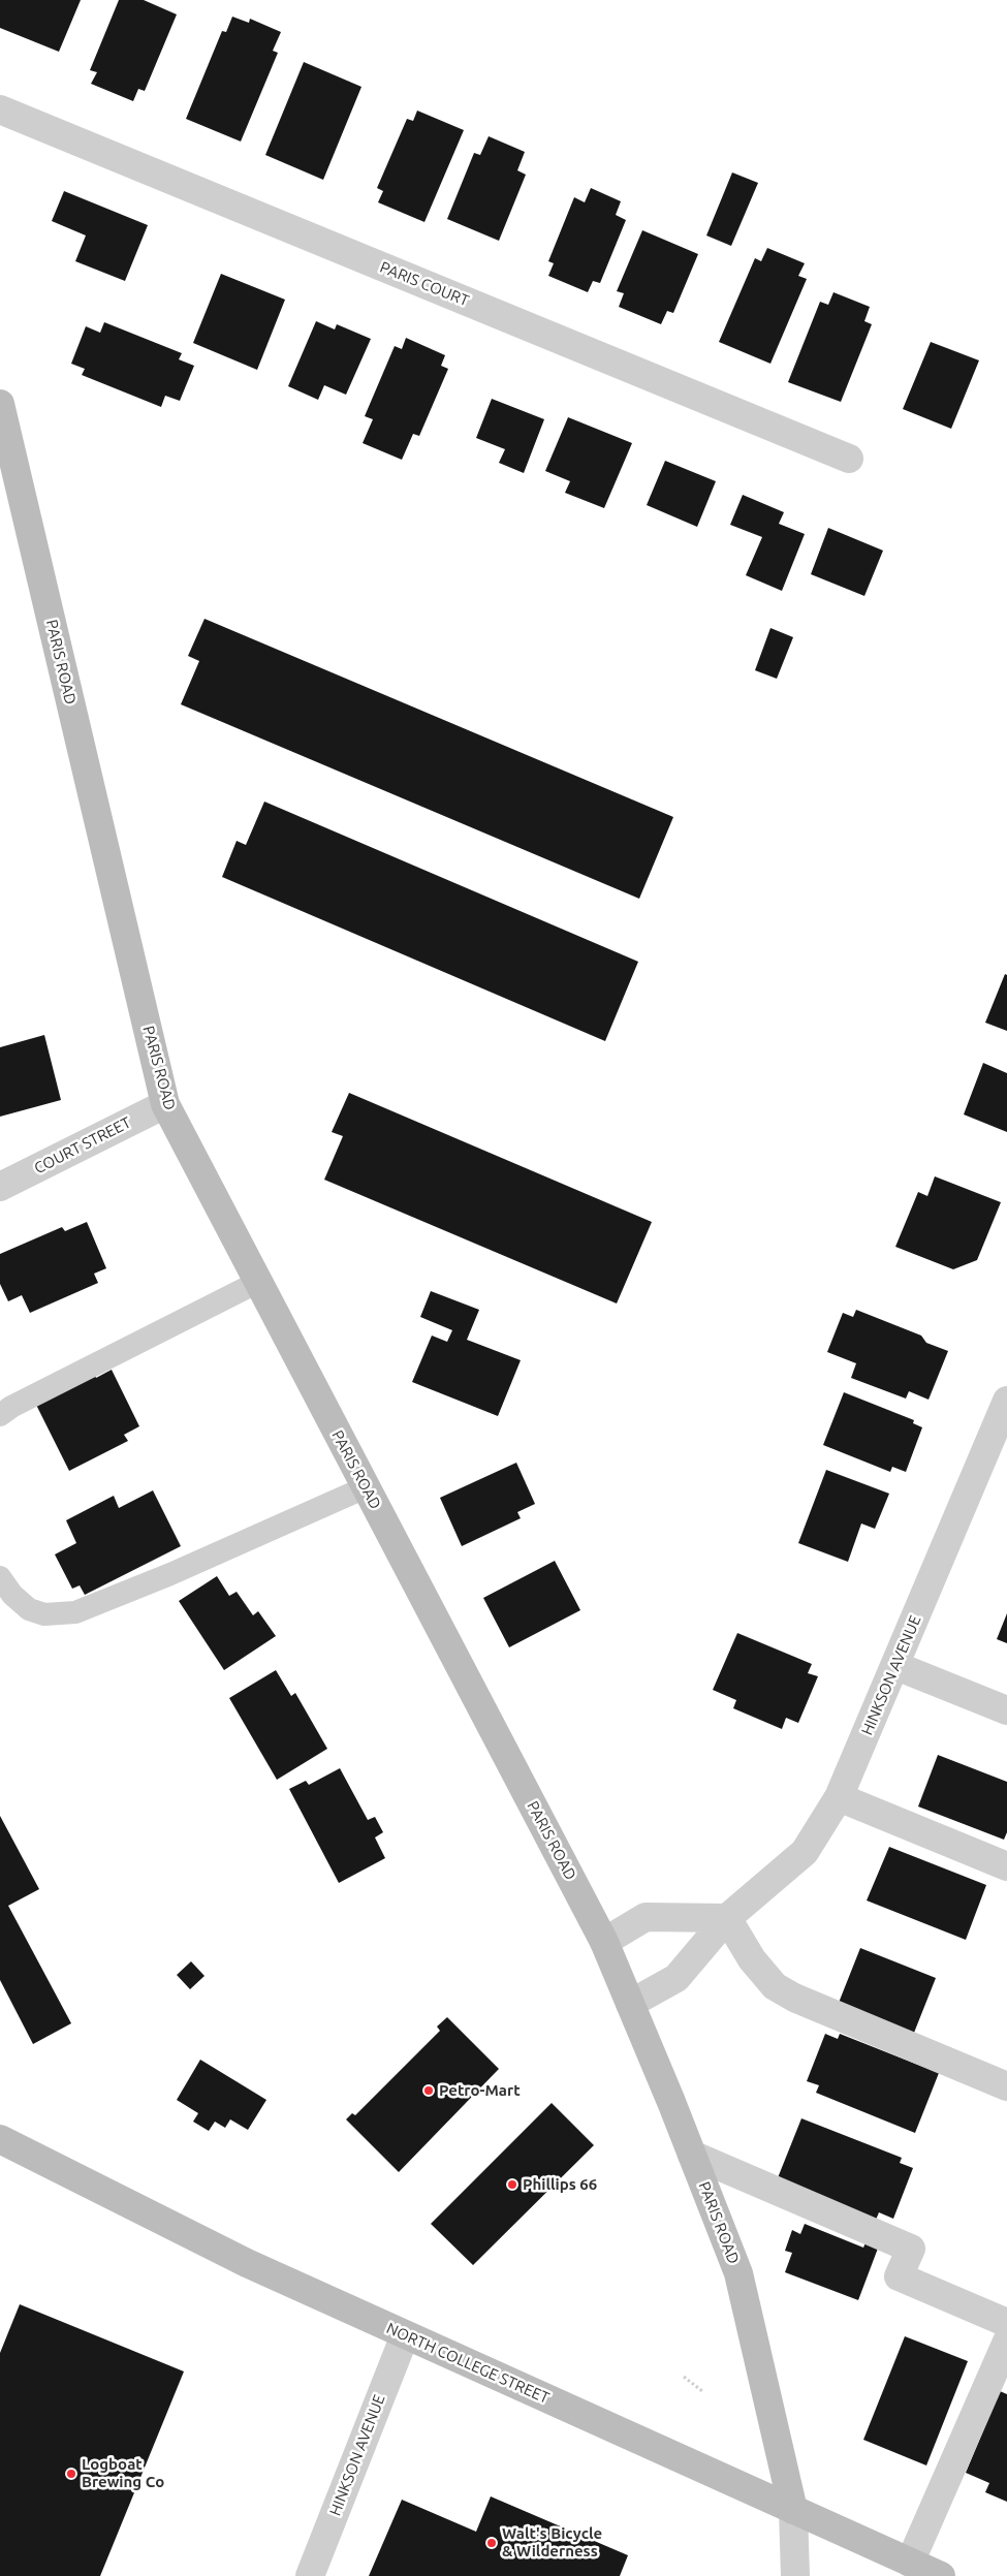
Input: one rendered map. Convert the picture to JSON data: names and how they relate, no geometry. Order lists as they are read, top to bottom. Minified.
{"streets":{"main road":["PARIS ROAD","NORTH COLLEGE STREET"],"street":["PARIS COURT","COURT STREET","HINKSON AVENUE"]},"crossings":[["PARIS ROAD","COURT STREET"],["PARIS ROAD","HINKSON AVENUE"],["PARIS ROAD","NORTH COLLEGE STREET"],["HINKSON AVENUE","NORTH COLLEGE STREET"]],"places":["Petro-Mart","Phillips 66","Logboat Brewing Co","Walt's Bicycle & Wilderness"]}
